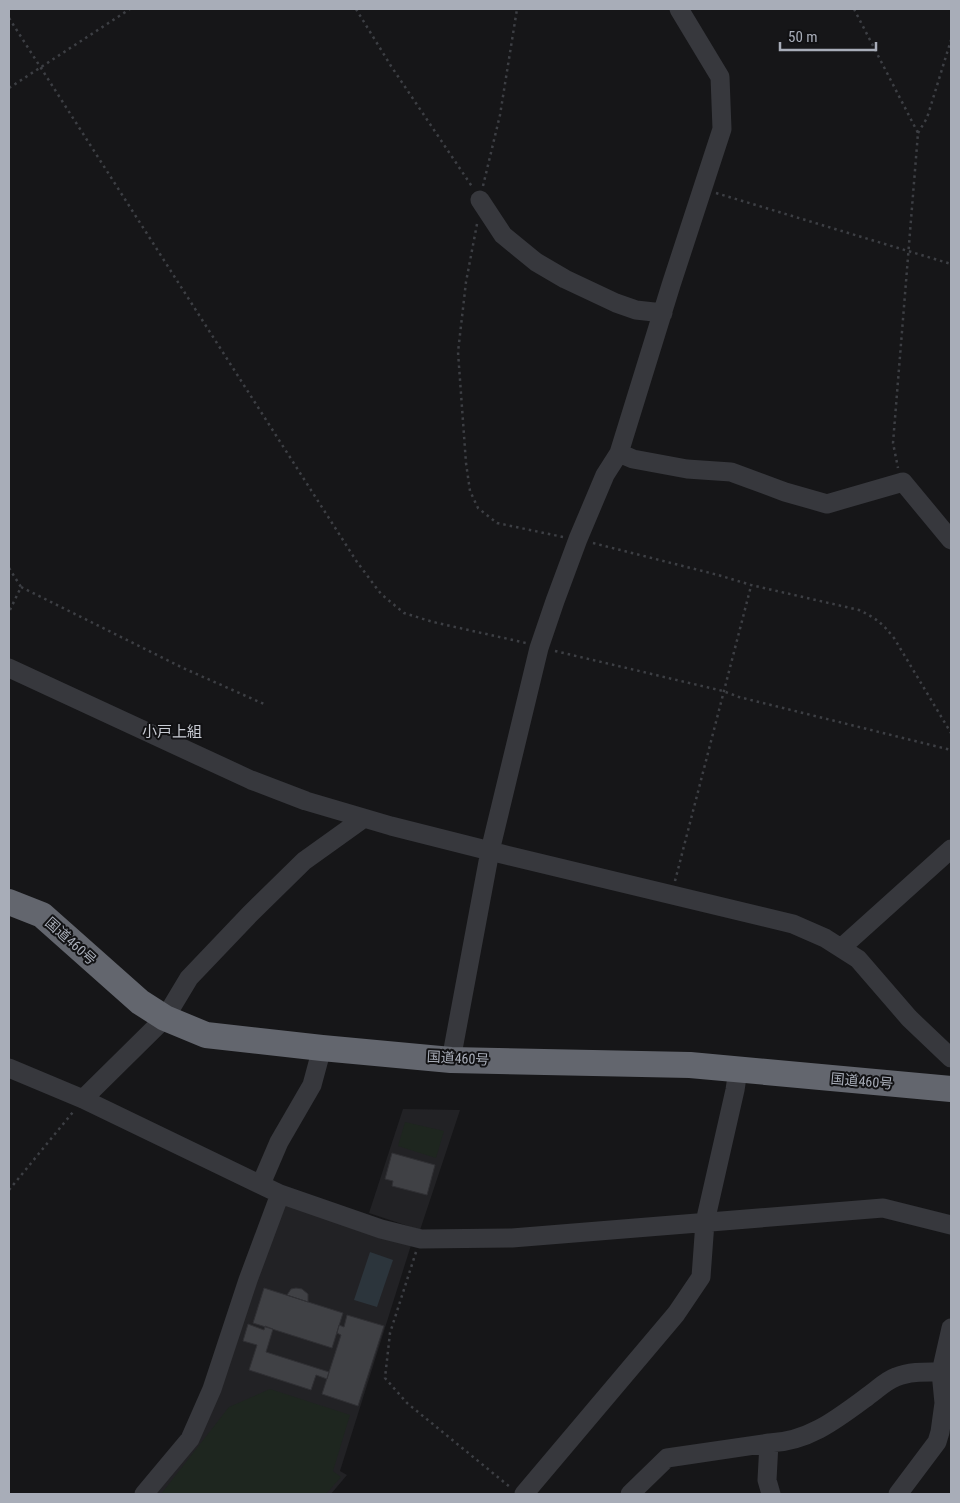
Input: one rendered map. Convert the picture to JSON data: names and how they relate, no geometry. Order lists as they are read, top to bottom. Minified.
{"streets":{"highway":["国道460号"]},"districts":["小戸上組"],"scale_bar":"50 m"}
